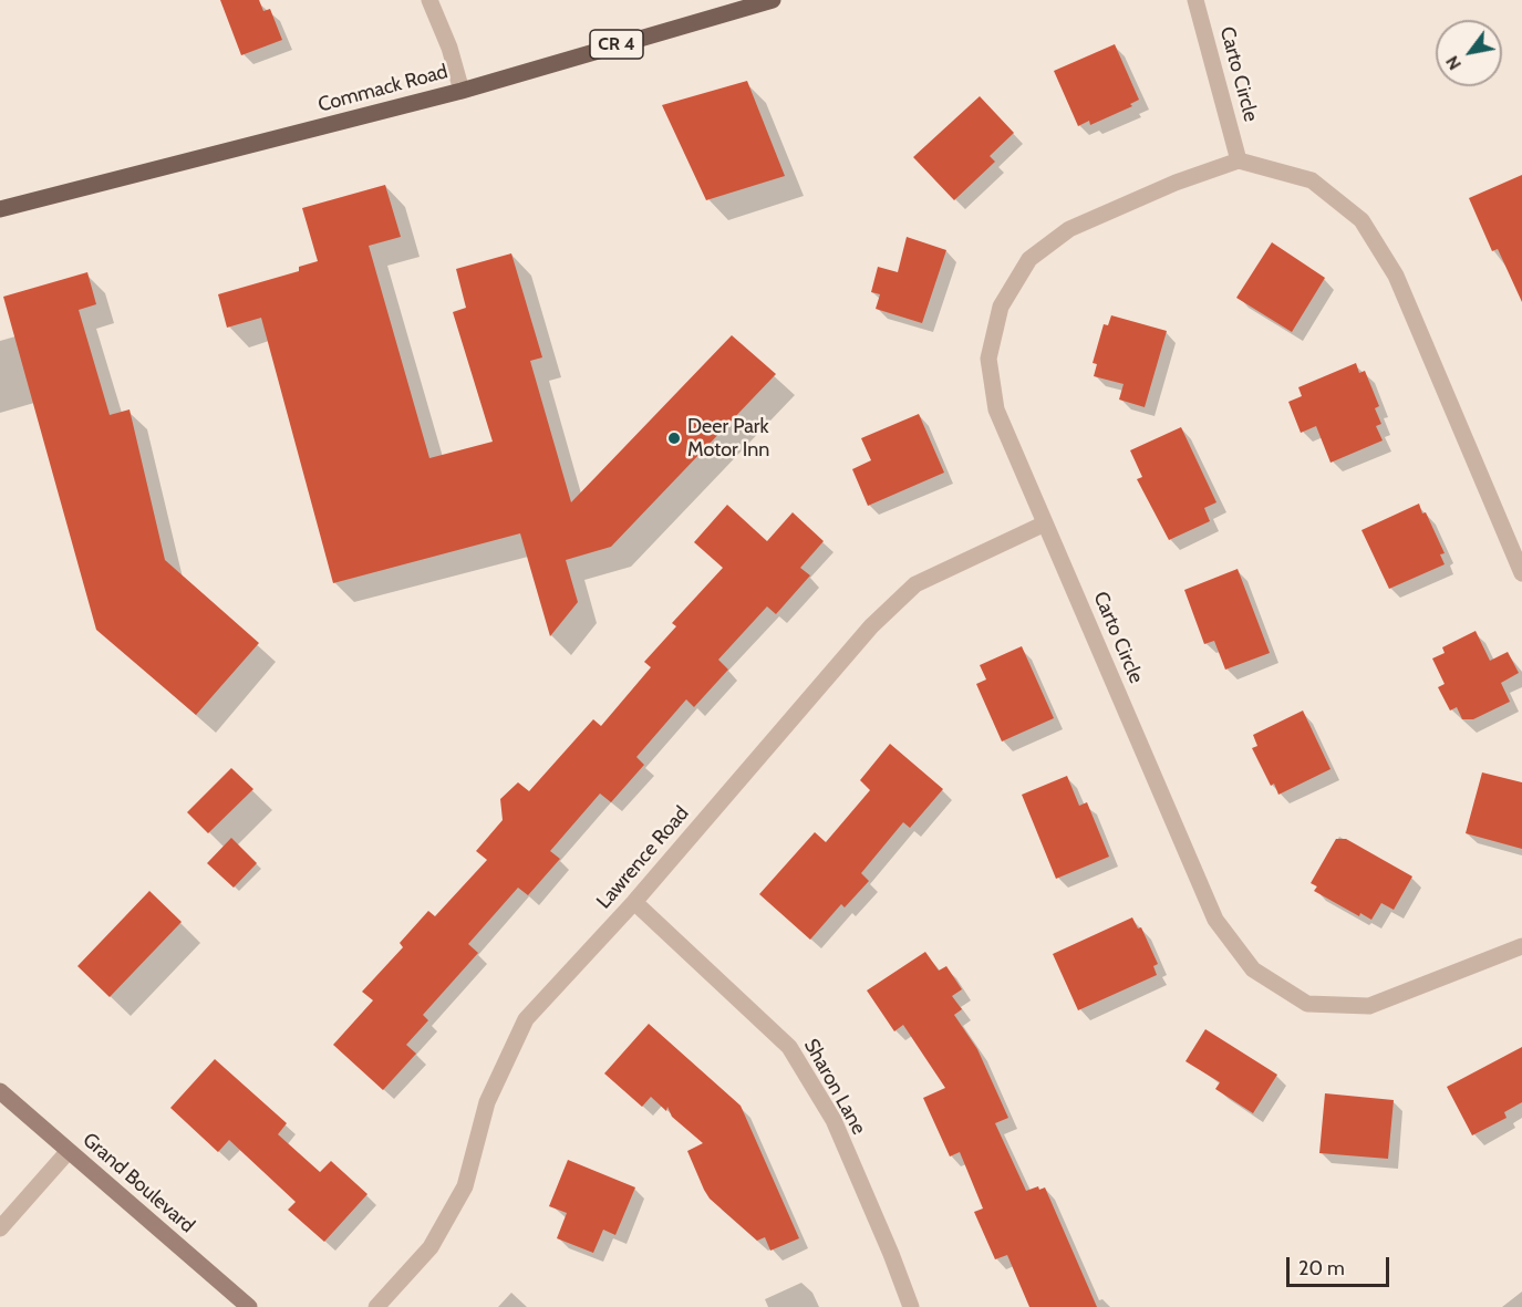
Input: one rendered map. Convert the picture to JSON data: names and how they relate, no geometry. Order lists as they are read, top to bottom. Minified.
{"streets":{"main road":["CR 4","Commack Road"],"street":["Carto Circle","Lawrence Road","Sharon Lane","Grand Boulevard"]},"crossings":[["Carto Circle","Lawrence Road"],["Lawrence Road","Sharon Lane"]],"places":["Deer Park Motor Inn"],"scale_bar":"20 m","north":"bottom left"}
